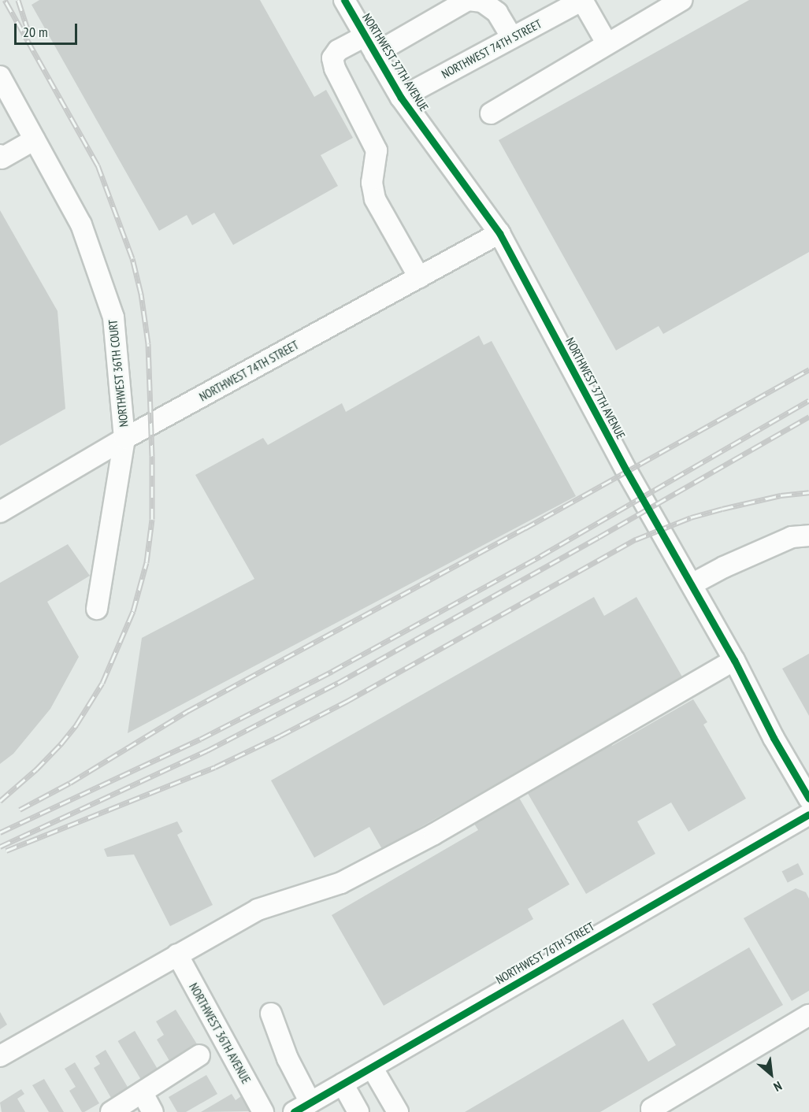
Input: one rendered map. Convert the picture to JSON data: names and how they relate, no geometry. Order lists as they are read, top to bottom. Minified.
{"streets":{"street":["NORTHWEST 74TH STREET","NORTHWEST 37TH AVENUE","NORTHWEST 36TH COURT","NORTHWEST 76TH STREET","NORTHWEST 36TH AVENUE"]},"crossings":[["NORTHWEST 74TH STREET","NORTHWEST 37TH AVENUE"],["NORTHWEST 74TH STREET","NORTHWEST 36TH COURT"]],"scale_bar":"20 m","north":"bottom right"}
